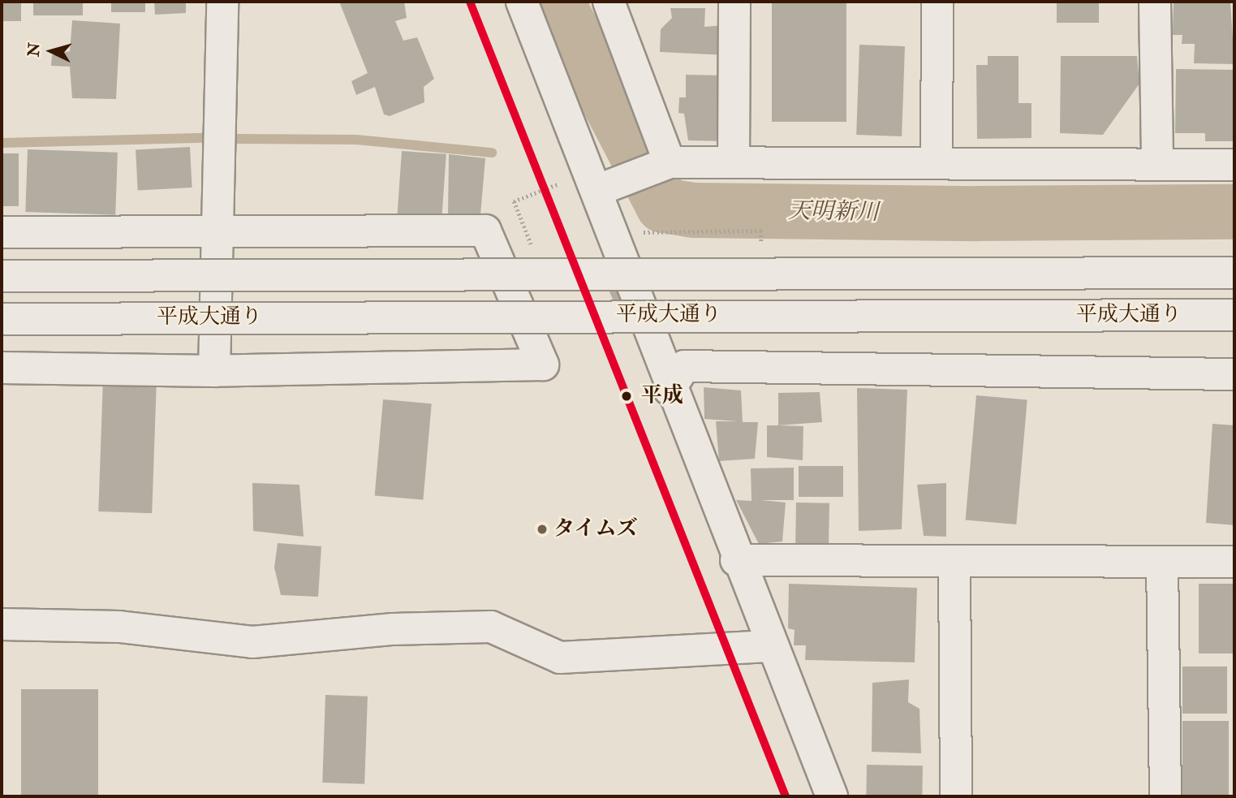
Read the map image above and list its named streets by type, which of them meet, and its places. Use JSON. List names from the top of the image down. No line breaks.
{"streets":{"street":["平成大通り"]},"water":["天明新川"],"places":["平成","タイムズ"],"north":"left"}
